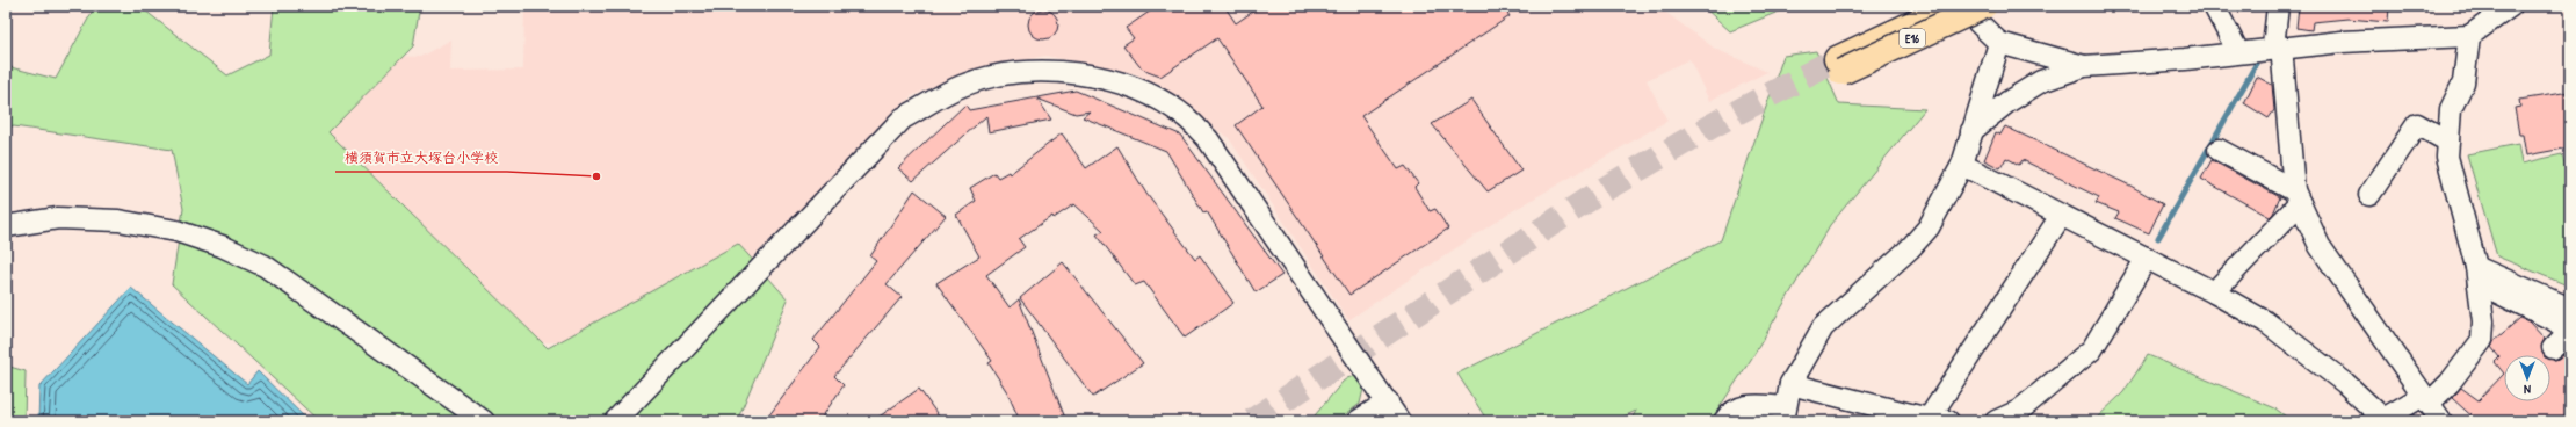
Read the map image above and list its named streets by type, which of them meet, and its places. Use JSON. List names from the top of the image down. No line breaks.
{"streets":{"highway":["E16"]},"places":["横須賀市立大塚台小学校"],"north":"bottom"}
